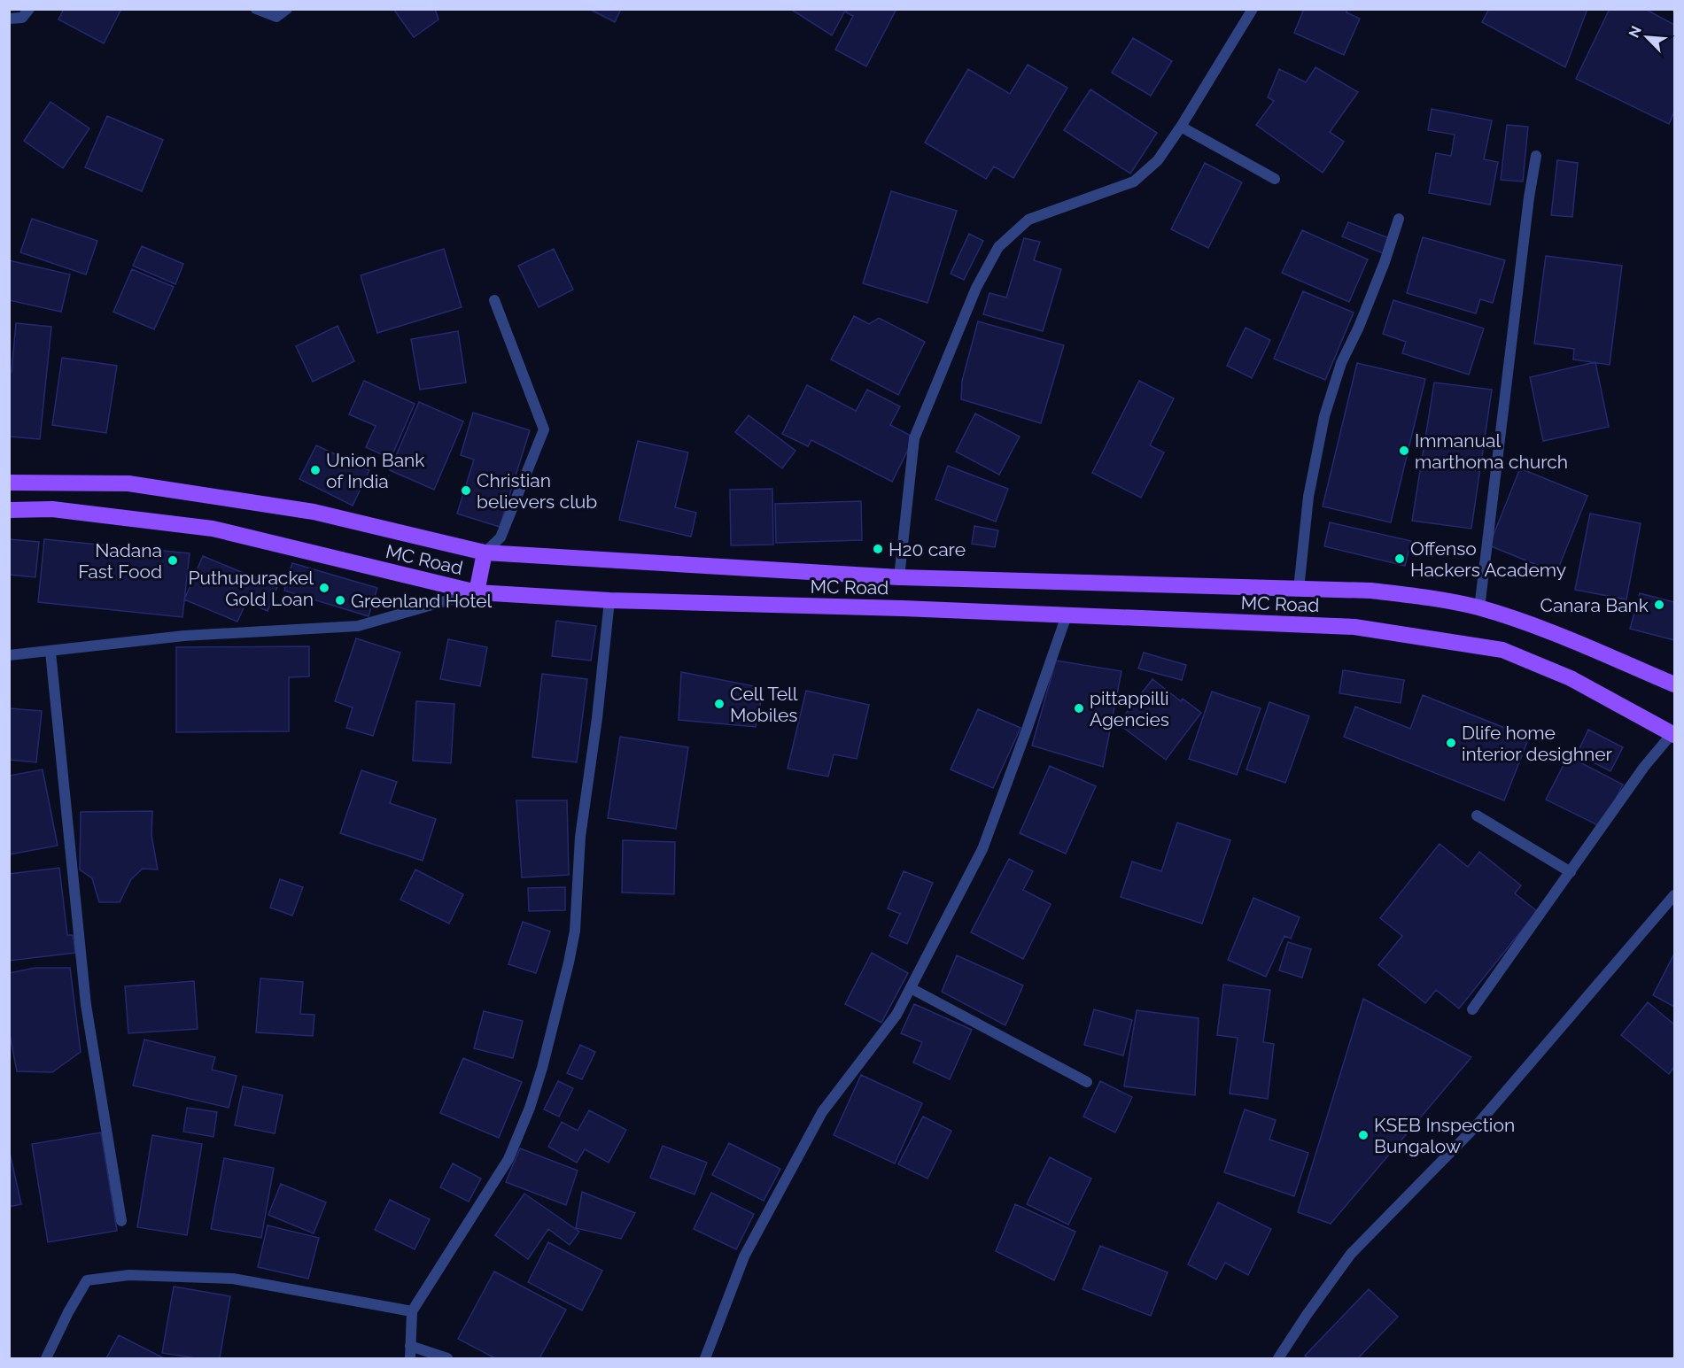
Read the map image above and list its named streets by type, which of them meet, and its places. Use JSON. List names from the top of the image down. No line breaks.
{"streets":{"main road":["MC Road"]},"places":["Immanual marthoma church","Union Bank of India","Christian believers club","H20 care","Offenso Hackers Academy","Nadana Fast Food","Puthupurackel Gold Loan","Greenland Hotel","Canara Bank","Cell Tell Mobiles","pittappilli Agencies","Dlife home interior desighner","KSEB Inspection Bungalow"],"north":"top left"}
